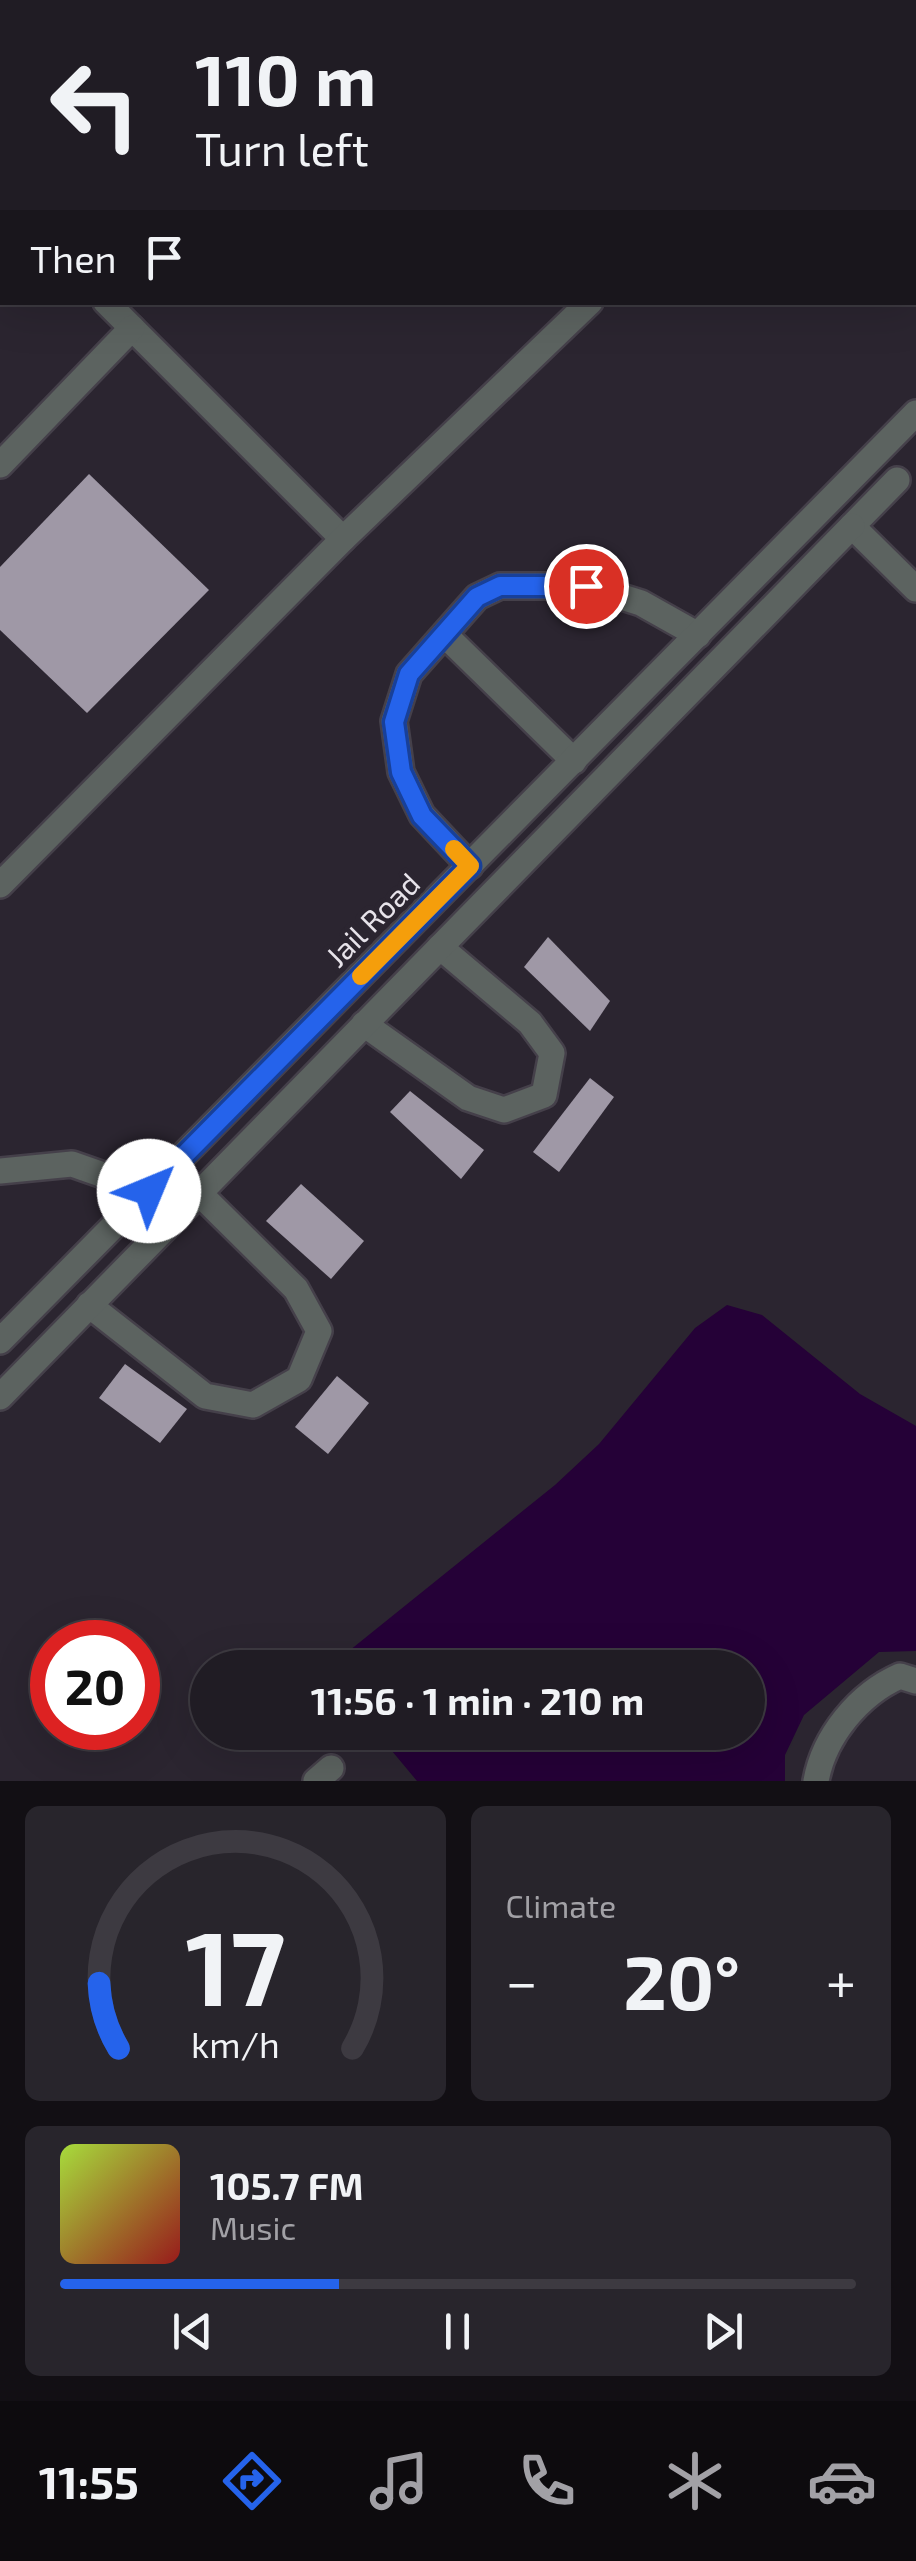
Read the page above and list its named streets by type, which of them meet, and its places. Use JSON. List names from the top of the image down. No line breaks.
{"streets":{"street":["Jail Road"]},"page":{"turn":["110 m","Turn left"],"then":"Then","limit":"20","trip":"11:56 · 1 min · 210 m","tile":"Climate","heat":["−","20°","+"],"song":["105.7 FM","Music"],"tabs":"11:55","gauge":["17","km/h"]}}
